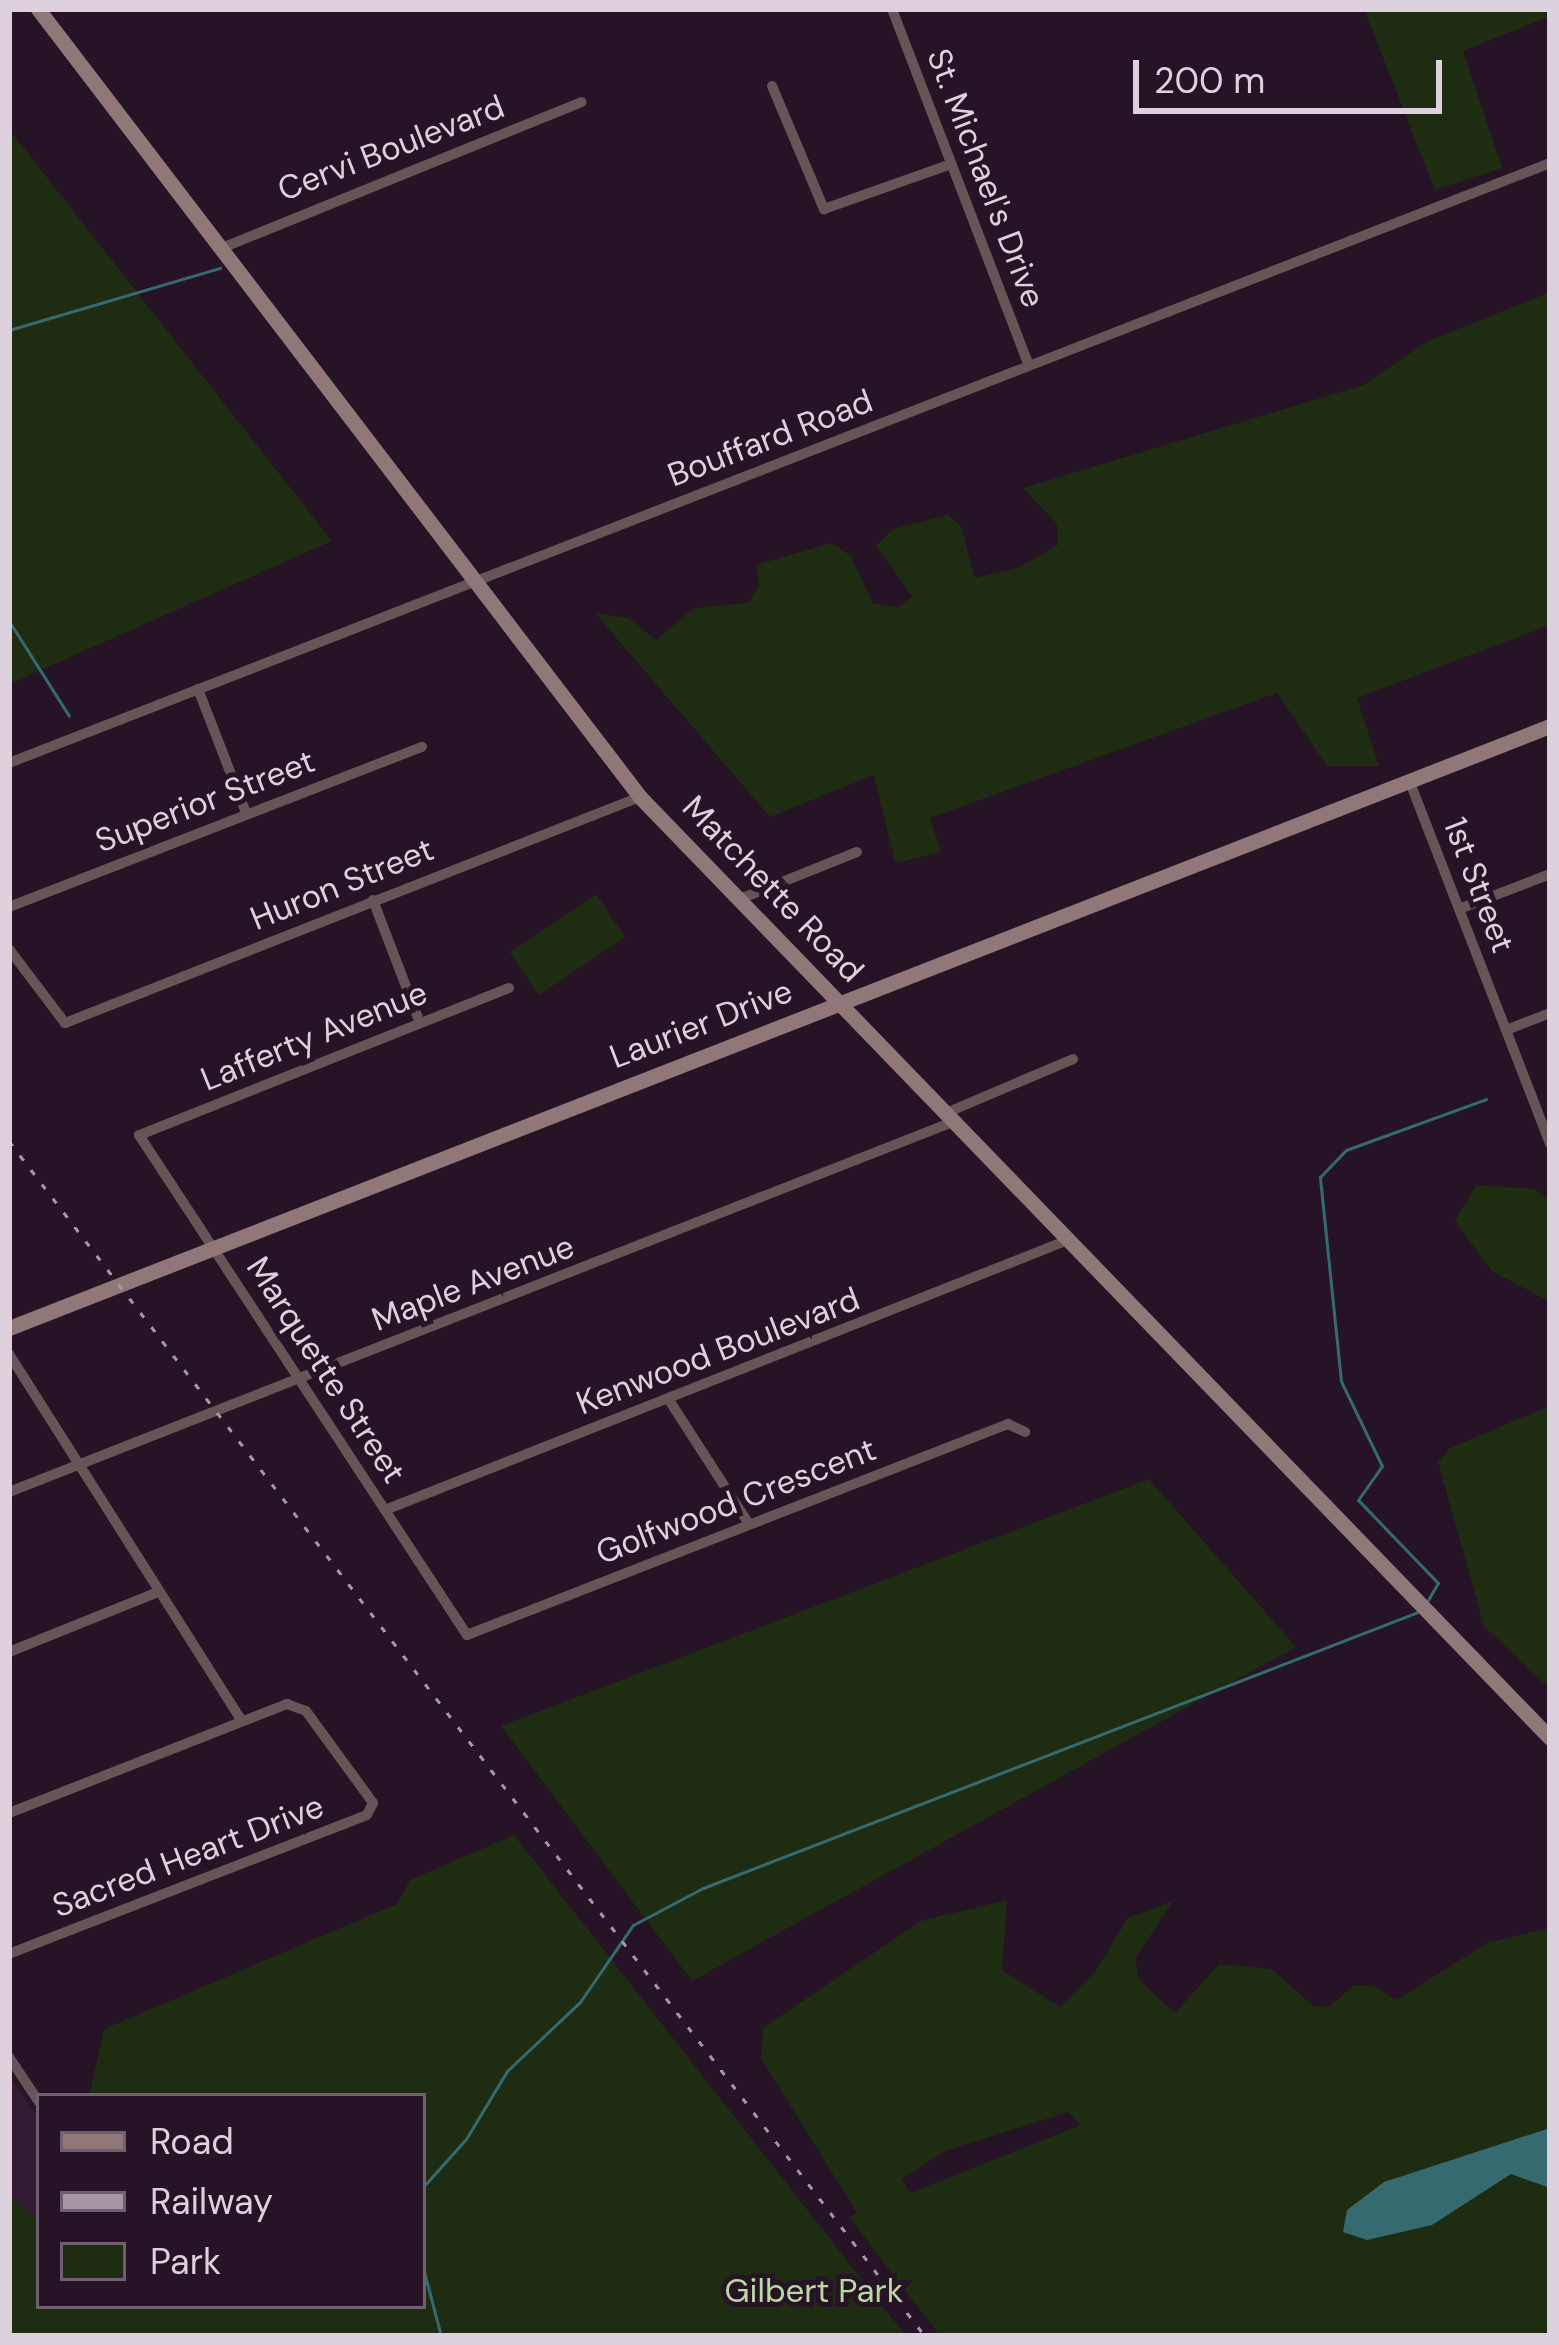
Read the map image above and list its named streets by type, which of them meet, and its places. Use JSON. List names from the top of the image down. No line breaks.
{"streets":{"street":["Cervi Boulevard","St. Michael's Drive","Bouffard Road","Superior Street","Huron Street","1st Street","Matchette Road","Laurier Drive","Lafferty Avenue","Maple Avenue","Kenwood Boulevard","Marquette Street","Golfwood Crescent","Sacred Heart Drive"]},"crossings":[["Cervi Boulevard","Matchette Road"],["St. Michael's Drive","Bouffard Road"],["Bouffard Road","Matchette Road"],["Huron Street","Matchette Road"],["1st Street","Laurier Drive"],["Matchette Road","Laurier Drive"],["Matchette Road","Maple Avenue"],["Matchette Road","Kenwood Boulevard"],["Laurier Drive","Marquette Street"],["Lafferty Avenue","Marquette Street"],["Maple Avenue","Marquette Street"],["Kenwood Boulevard","Marquette Street"],["Marquette Street","Golfwood Crescent"]],"parks":["Gilbert Park"],"legend":["Road","Railway","Park"],"scale_bar":"200 m"}
